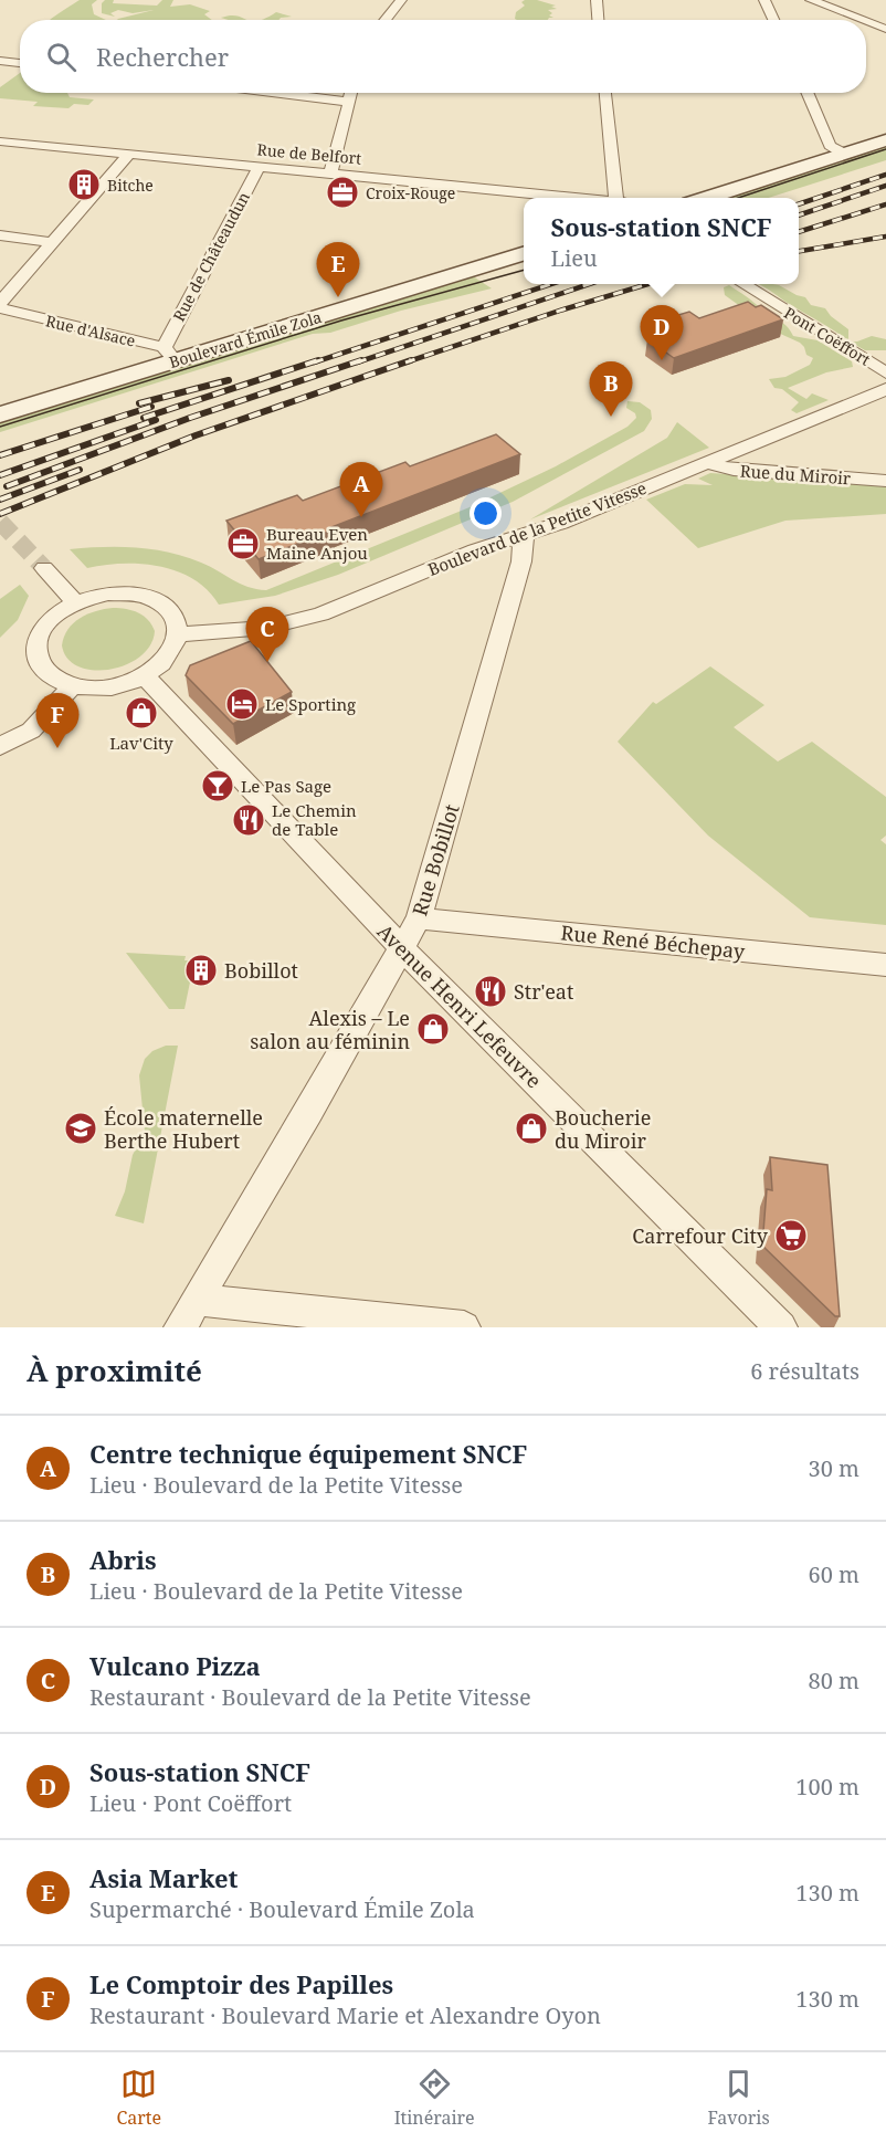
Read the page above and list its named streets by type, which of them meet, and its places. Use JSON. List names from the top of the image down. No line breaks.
{"streets":{"main road":["Boulevard Émile Zola"],"street":["Rue de Belfort","Rue de Châteaudun","Rue d'Alsace","Pont Coëffort","Rue du Miroir","Boulevard de la Petite Vitesse","Rue Bobillot","Rue René Béchepay","Avenue Henri Lefeuvre"]},"crossings":[["Rue de Belfort","Rue de Châteaudun"],["Rue de Châteaudun","Rue d'Alsace"],["Rue de Châteaudun","Boulevard Émile Zola"],["Rue d'Alsace","Boulevard Émile Zola"],["Rue du Miroir","Boulevard de la Petite Vitesse"],["Boulevard de la Petite Vitesse","Rue Bobillot"],["Boulevard de la Petite Vitesse","Avenue Henri Lefeuvre"],["Rue Bobillot","Rue René Béchepay"],["Rue Bobillot","Avenue Henri Lefeuvre"]],"places":{"building":["Bitche","Bobillot"],"office":["Croix-Rouge","Bureau Even Maine Anjou"],"hotel":["Le Sporting"],"shop":["Lav'City","Alexis – Le salon au féminin","Boucherie du Miroir"],"bar":["Le Pas Sage"],"restaurant":["Le Chemin de Table","Str'eat"],"school or university":["École maternelle Berthe Hubert"],"supermarket":["Carrefour City"]},"page":{"search":"Rechercher","popup":["Sous-station SNCF","Lieu"],"pins":["E","D","B","A","C","F"],"heading":["À proximité","6 résultats"],"list":[{"mark":"A","name":"Centre technique équipement SNCF","note":"Lieu · Boulevard de la Petite Vitesse","value":"30 m"},{"mark":"B","name":"Abris","note":"Lieu · Boulevard de la Petite Vitesse","value":"60 m"},{"mark":"C","name":"Vulcano Pizza","note":"Restaurant · Boulevard de la Petite Vitesse","value":"80 m"},{"mark":"D","name":"Sous-station SNCF","note":"Lieu · Pont Coëffort","value":"100 m"},{"mark":"E","name":"Asia Market","note":"Supermarché · Boulevard Émile Zola","value":"130 m"},{"mark":"F","name":"Le Comptoir des Papilles","note":"Restaurant · Boulevard Marie et Alexandre Oyon","value":"130 m"}],"nav":["Carte","Itinéraire","Favoris"]}}
